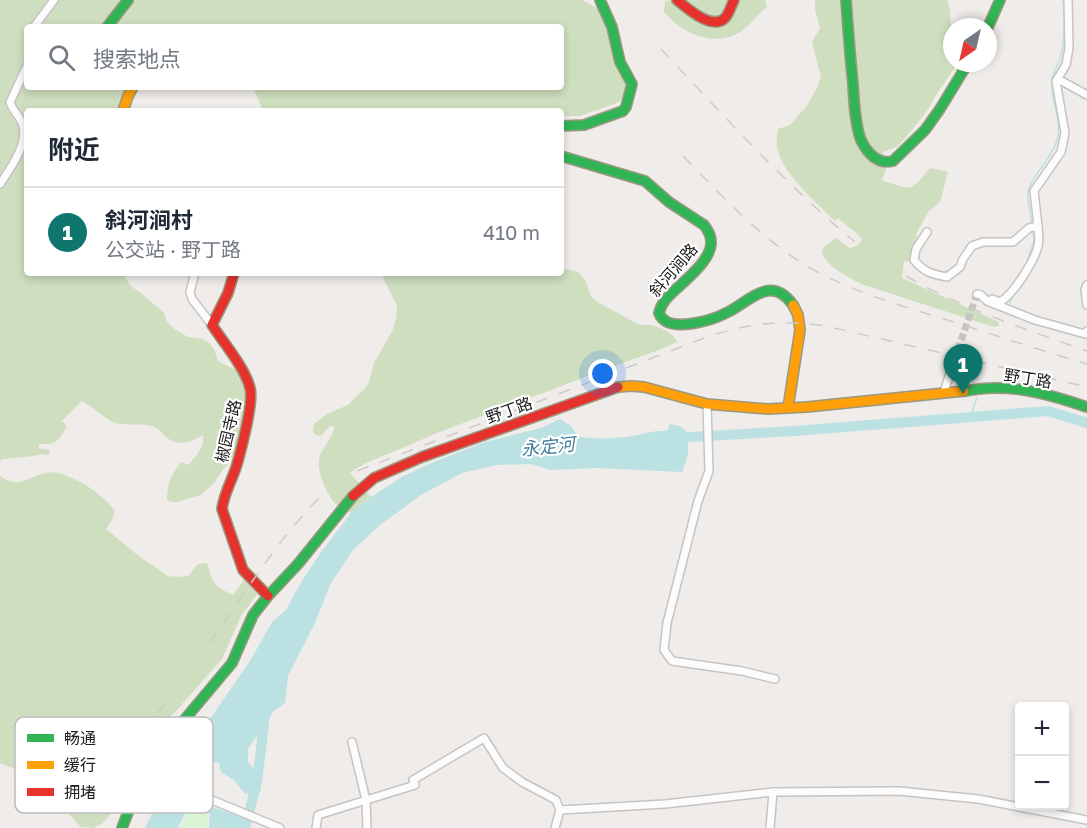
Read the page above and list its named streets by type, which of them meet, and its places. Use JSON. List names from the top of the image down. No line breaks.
{"streets":{"street":["斜河涧路","野丁路","椒园寺路"]},"crossings":[["斜河涧路","野丁路"],["野丁路","椒园寺路"]],"water":["永定河"],"legend":["畅通","缓行","拥堵"],"north":"bottom left","page":{"search":"搜索地点","heading":"附近","list":[{"mark":"1","name":"斜河涧村","note":"公交站 · 野丁路","value":"410 m"}],"pins":"1","map_buttons":["+","−"]}}
